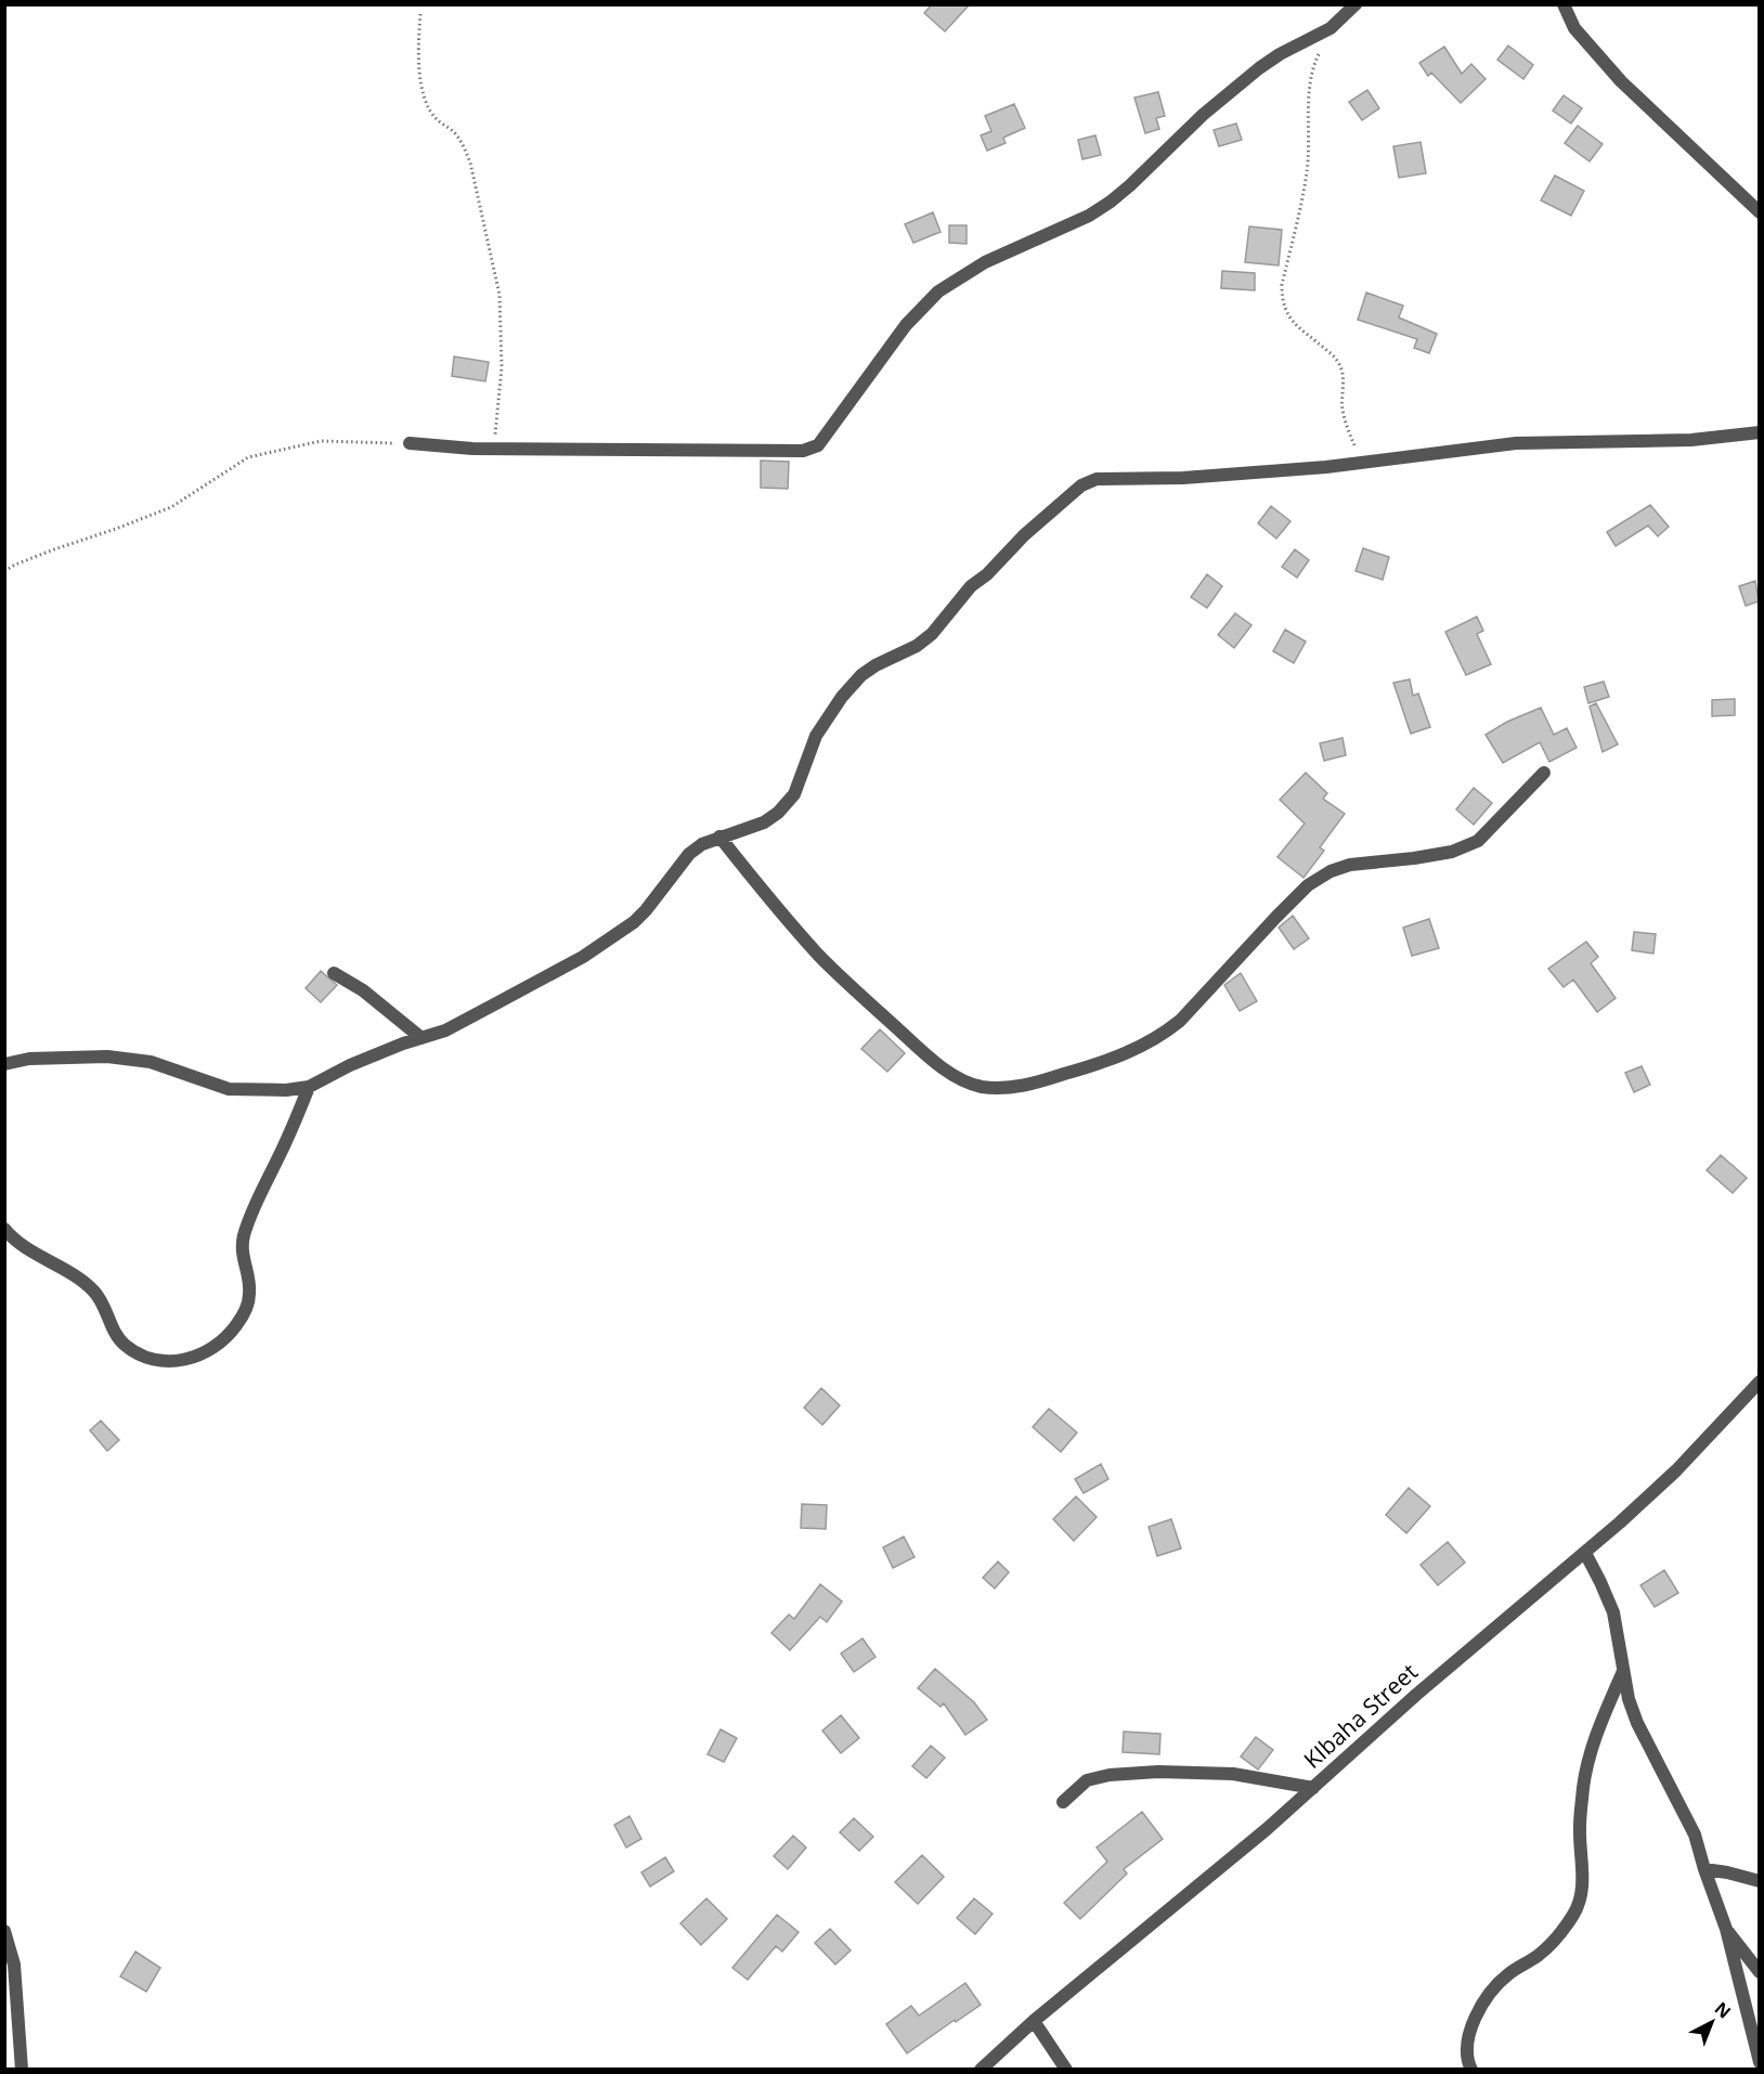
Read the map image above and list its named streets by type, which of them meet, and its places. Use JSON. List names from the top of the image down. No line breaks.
{"streets":{"street":["KIbaha Street"]},"north":"top right"}
